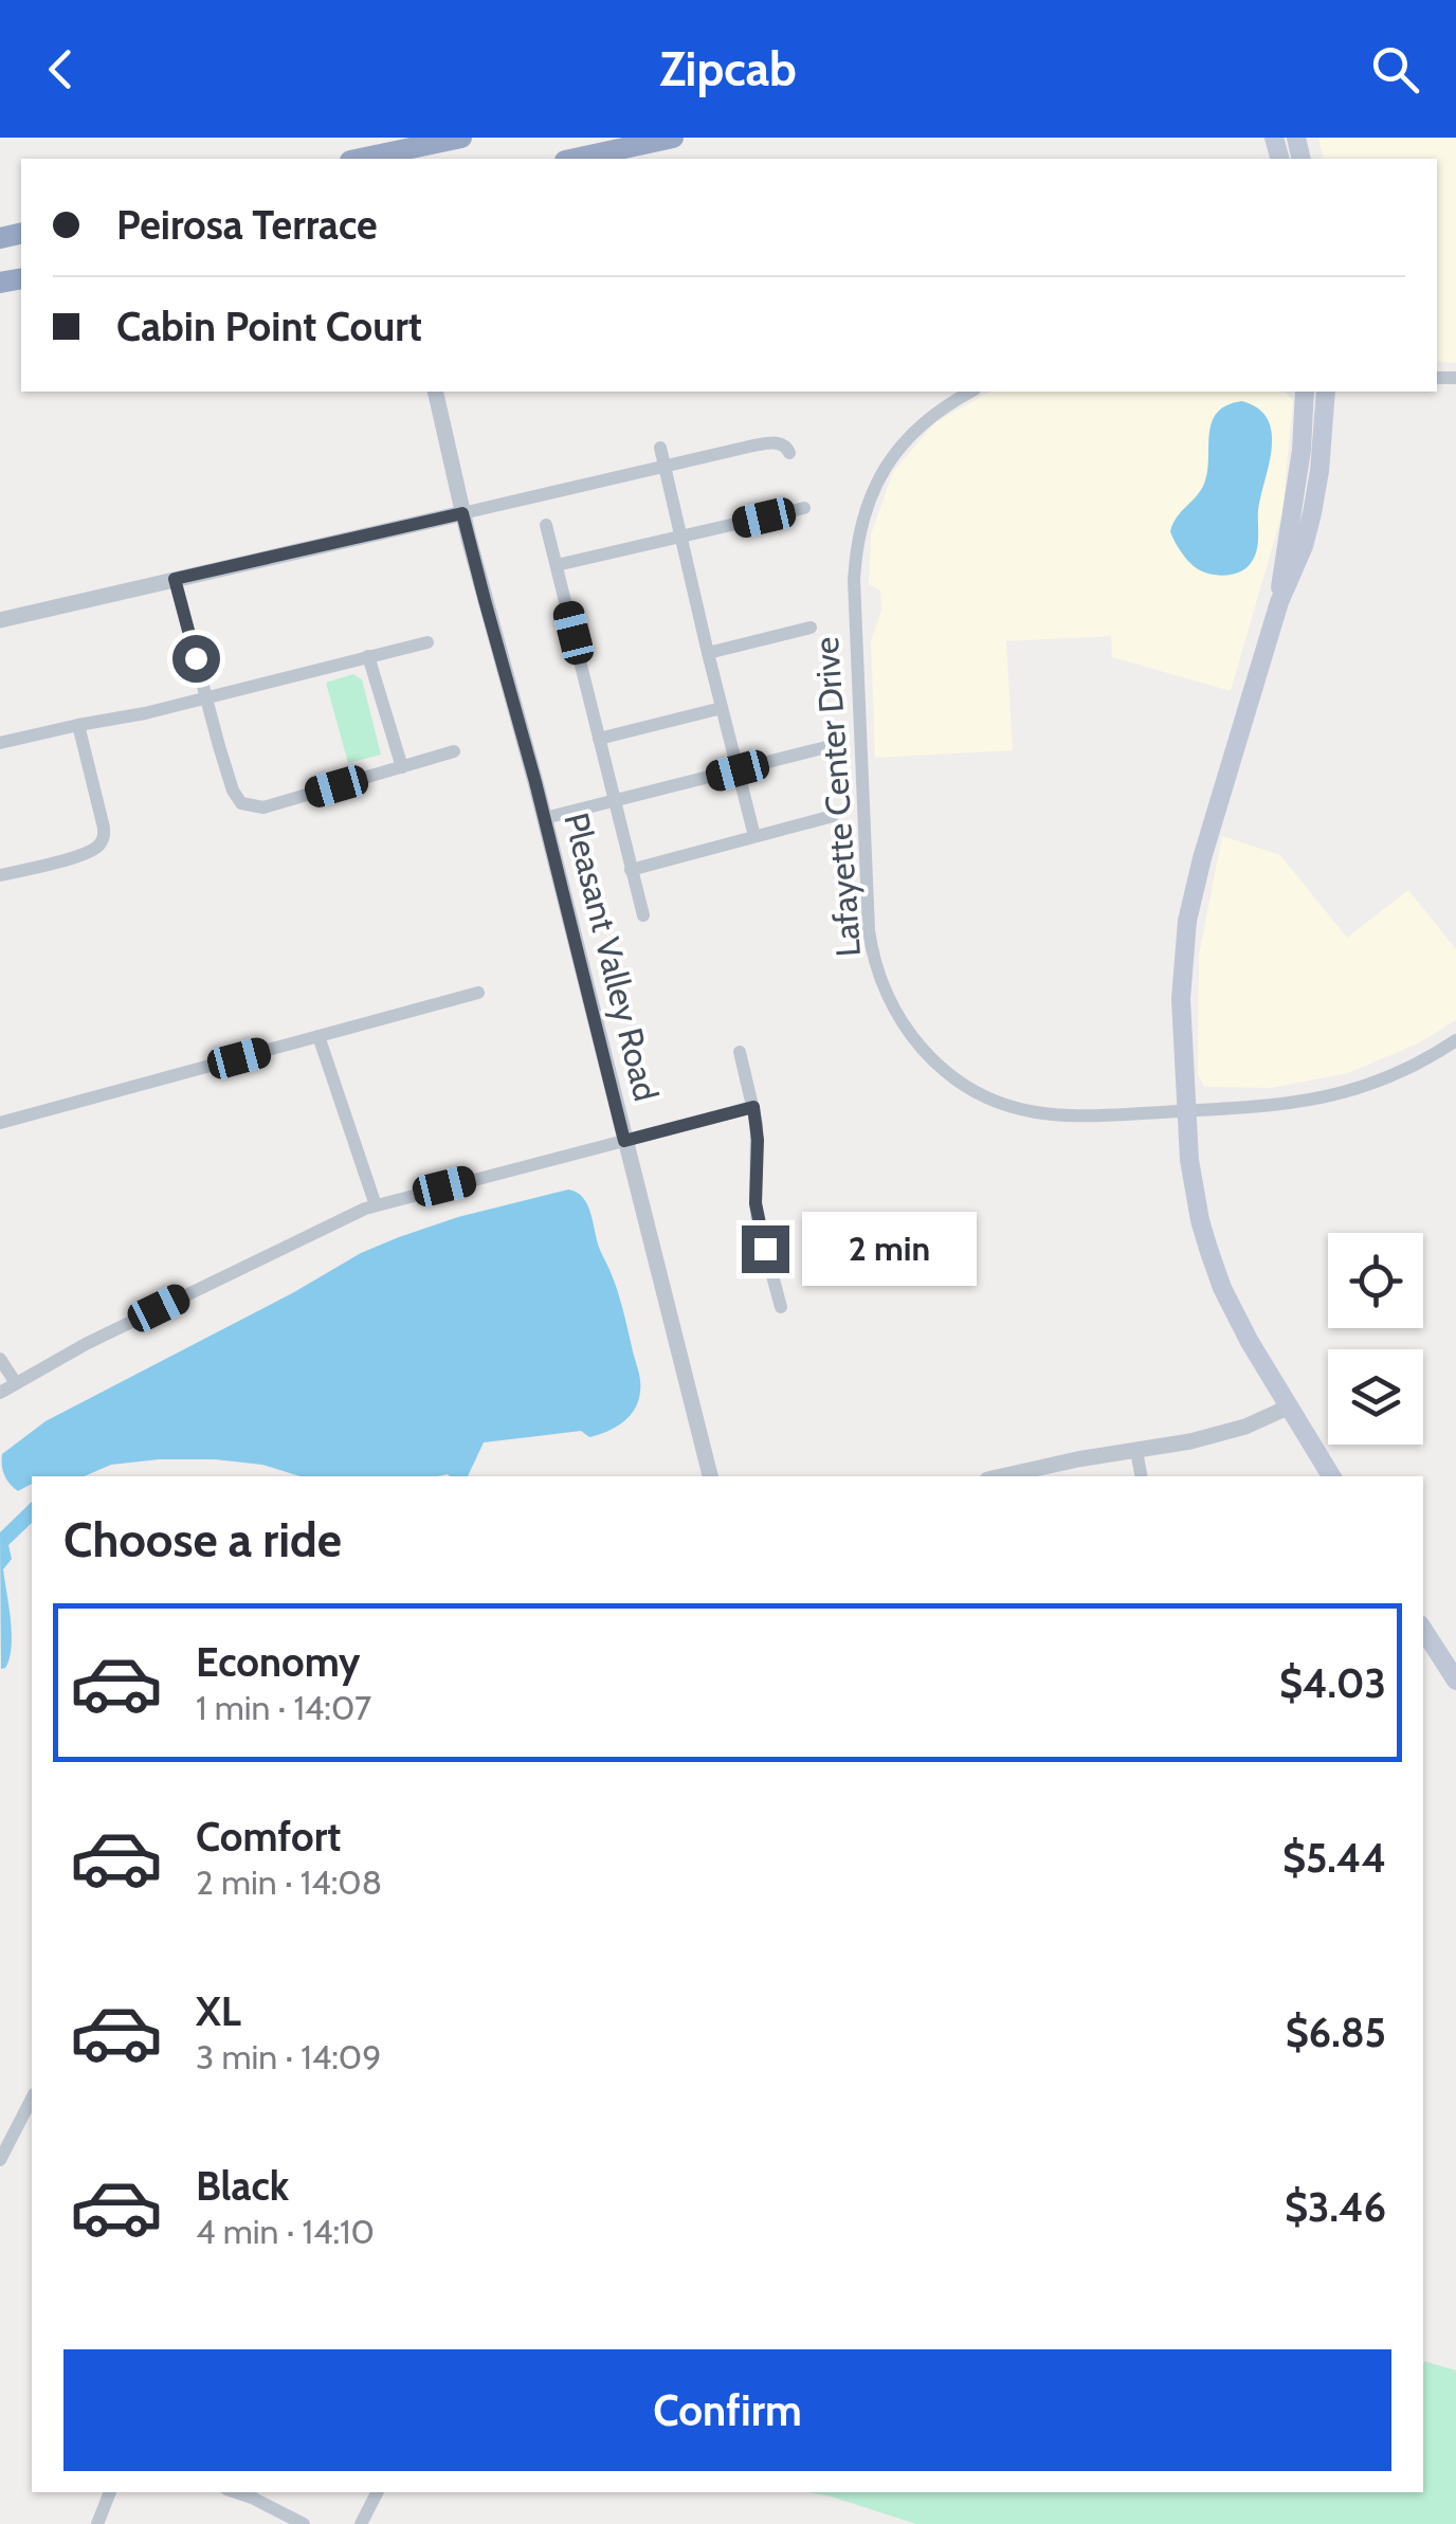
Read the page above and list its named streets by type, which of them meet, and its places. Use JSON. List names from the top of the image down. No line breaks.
{"streets":{"street":["Lafayette Center Drive","Pleasant Valley Road"]},"page":{"header":"Zipcab","banner":["Peirosa Terrace","Cabin Point Court"],"bubble":"2 min","heading":"Choose a ride","list":[{"name":"Economy","note":"1 min · 14:07","value":"$4.03"},{"name":"Comfort","note":"2 min · 14:08","value":"$5.44"},{"name":"XL","note":"3 min · 14:09","value":"$6.85"},{"name":"Black","note":"4 min · 14:10","value":"$3.46"}],"buttons":"Confirm"}}
